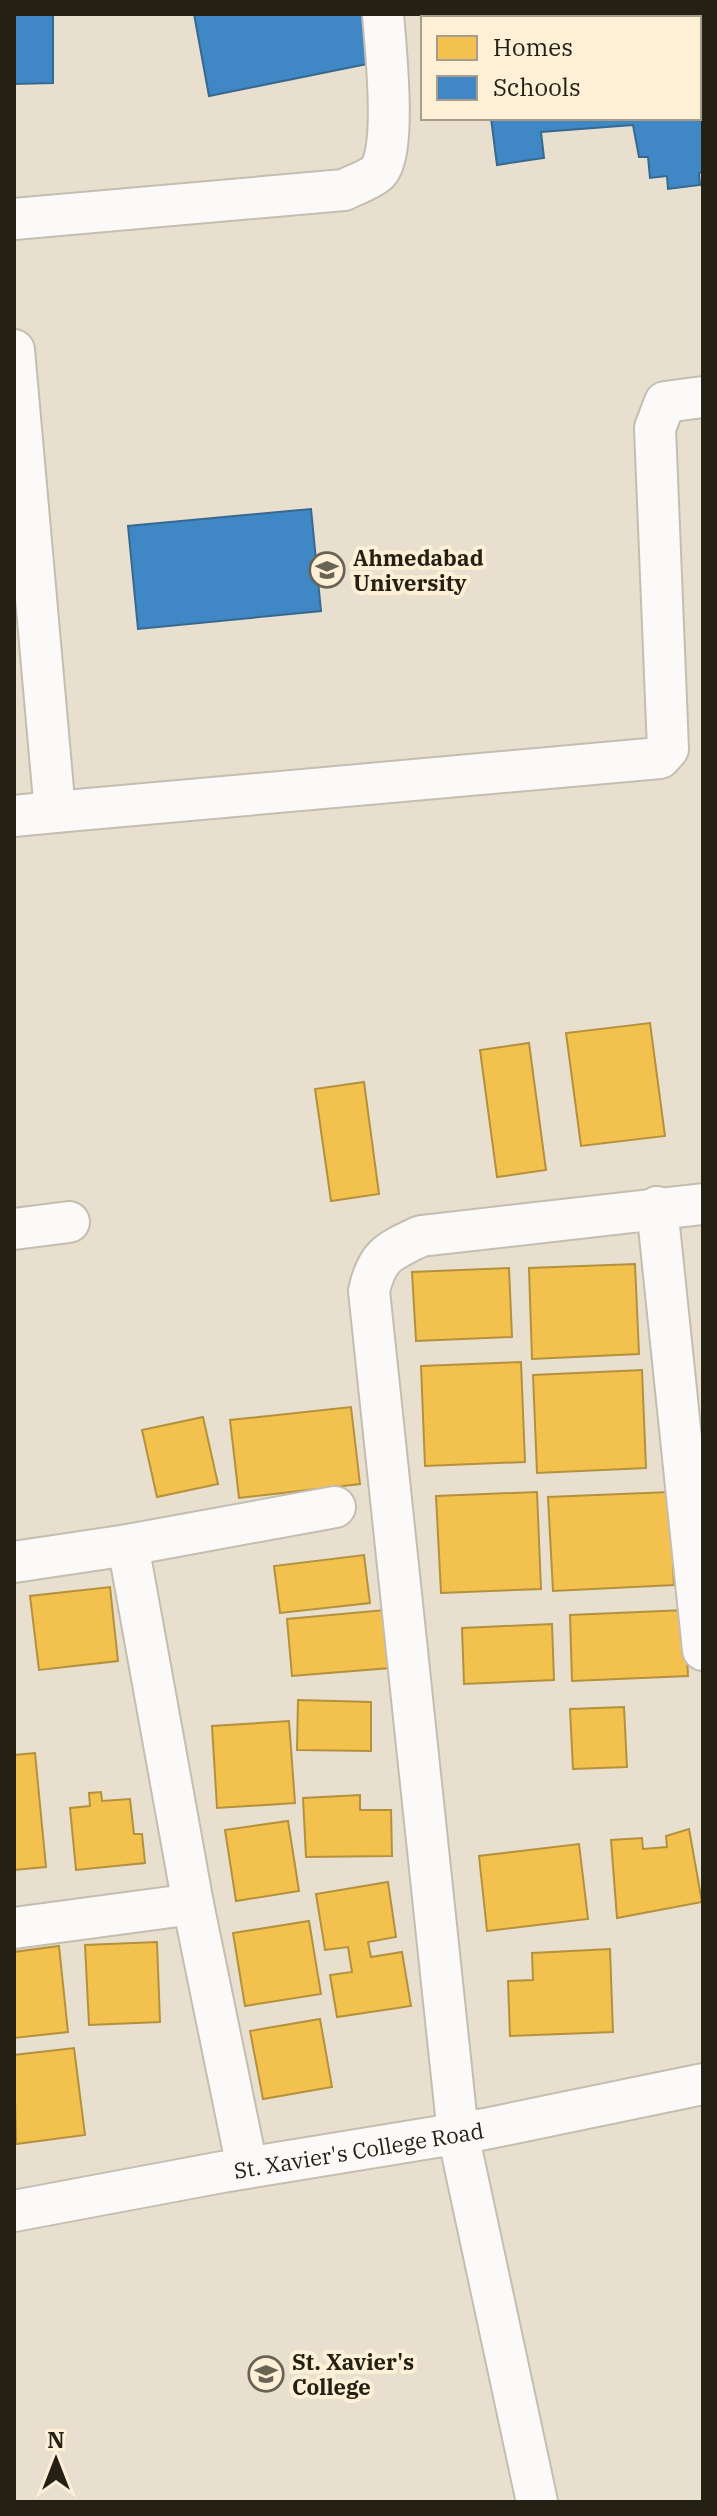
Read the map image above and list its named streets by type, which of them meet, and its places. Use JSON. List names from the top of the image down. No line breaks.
{"streets":{"street":["St. Xavier's College Road"]},"places":{"school or university":["Ahmedabad University","St. Xavier's College"]},"legend":["Homes","Schools"],"north":"top"}
